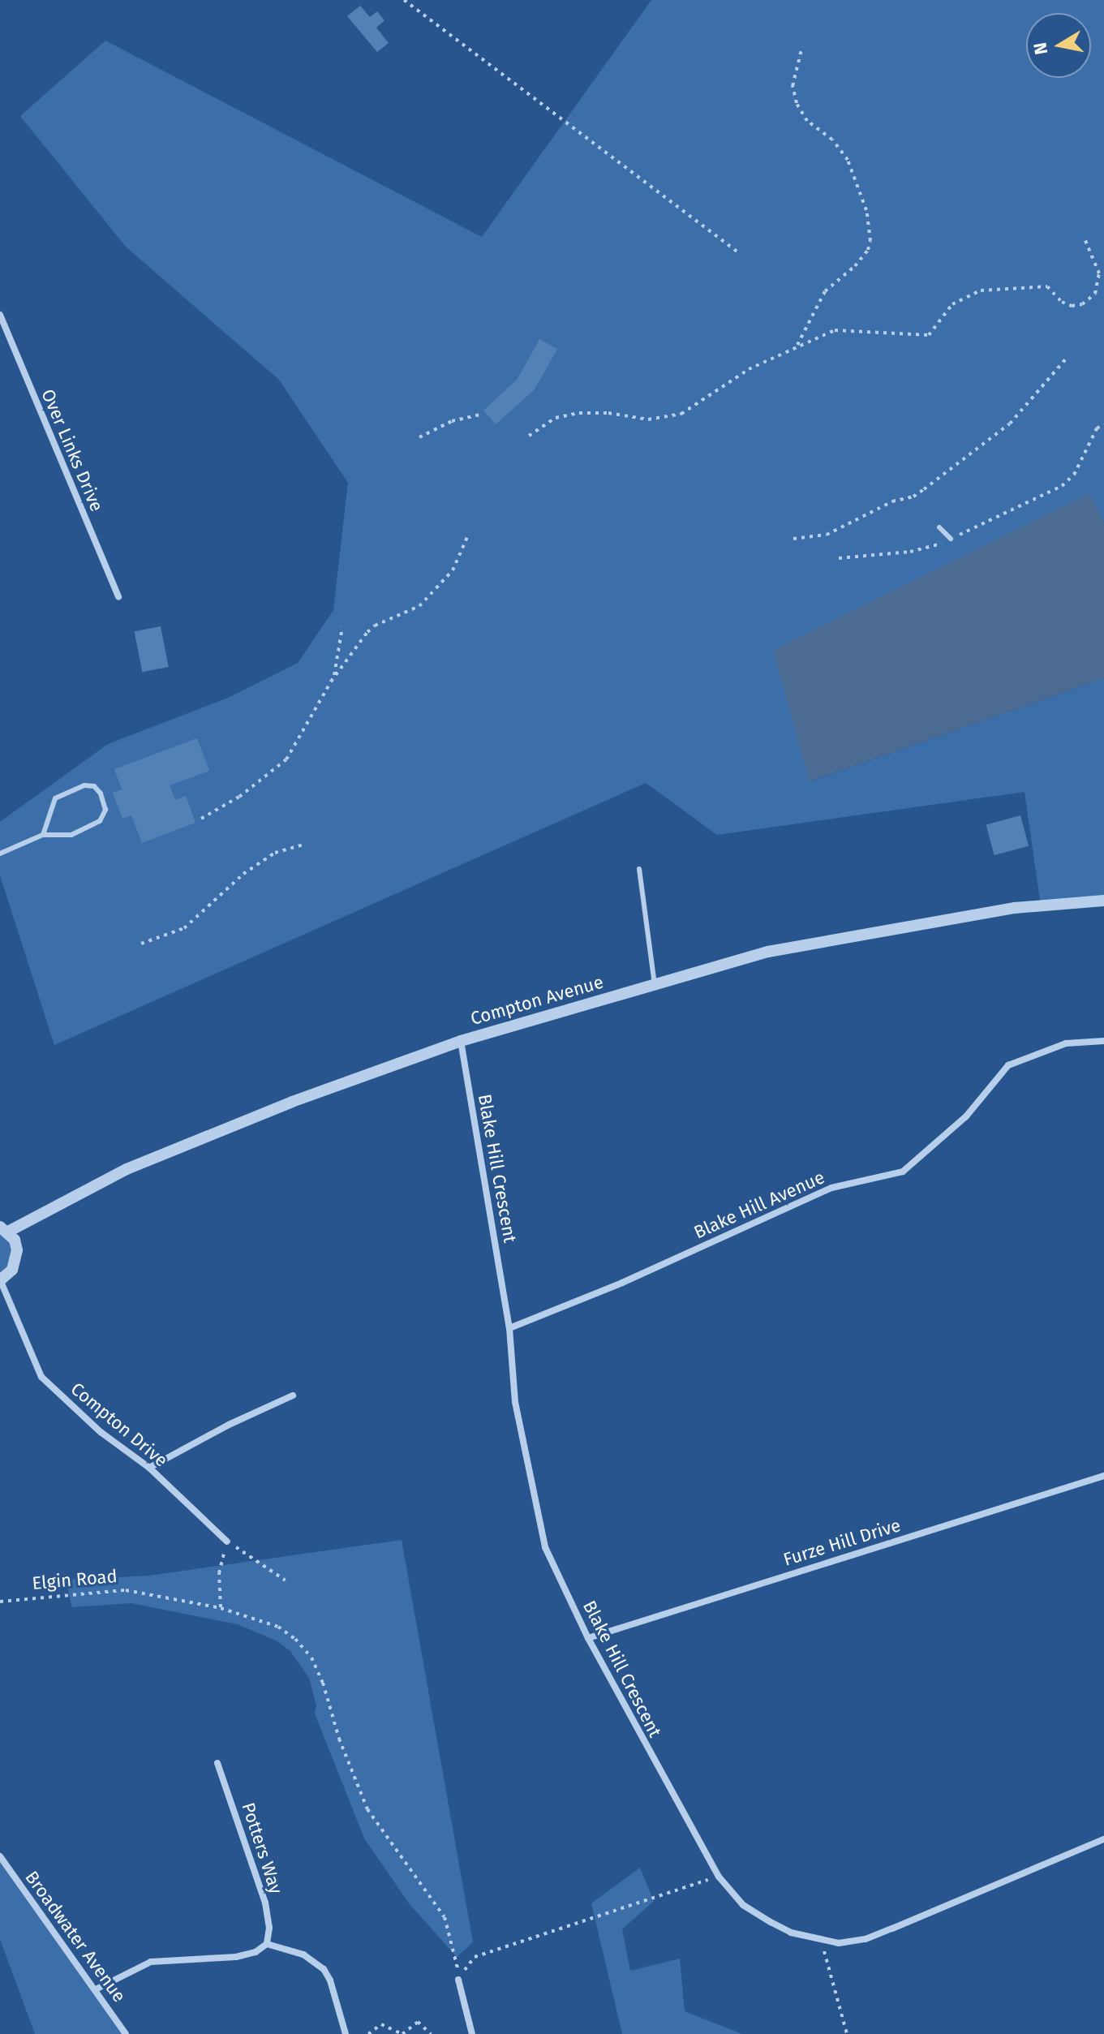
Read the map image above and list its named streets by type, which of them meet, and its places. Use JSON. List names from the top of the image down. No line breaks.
{"streets":{"street":["Over Links Drive","Compton Avenue","Blake Hill Crescent","Blake Hill Avenue","Compton Drive","Furze Hill Drive","Potters Way","Broadwater Avenue"],"path":["Elgin Road"]},"crossings":[["Compton Avenue","Blake Hill Crescent"],["Compton Avenue","Compton Drive"],["Blake Hill Crescent","Blake Hill Avenue"],["Blake Hill Crescent","Furze Hill Drive"]],"north":"left"}
